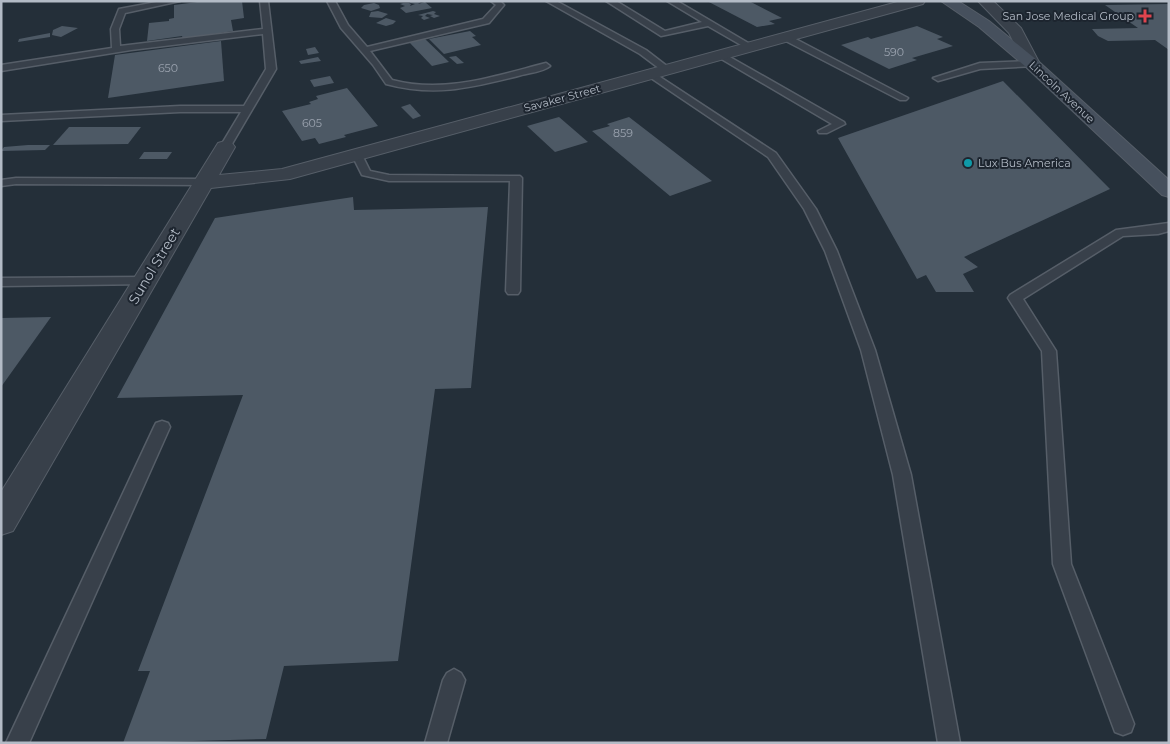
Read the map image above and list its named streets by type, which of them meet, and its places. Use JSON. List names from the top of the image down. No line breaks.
{"streets":{"main road":["Lincoln Avenue"],"street":["Savaker Street","Sunol Street"]},"crossings":[["Savaker Street","Sunol Street"]],"places":{"health":["San Jose Medical Group"],"other":["Lux Bus America"]},"house_numbers":["590","650","605","859"]}
